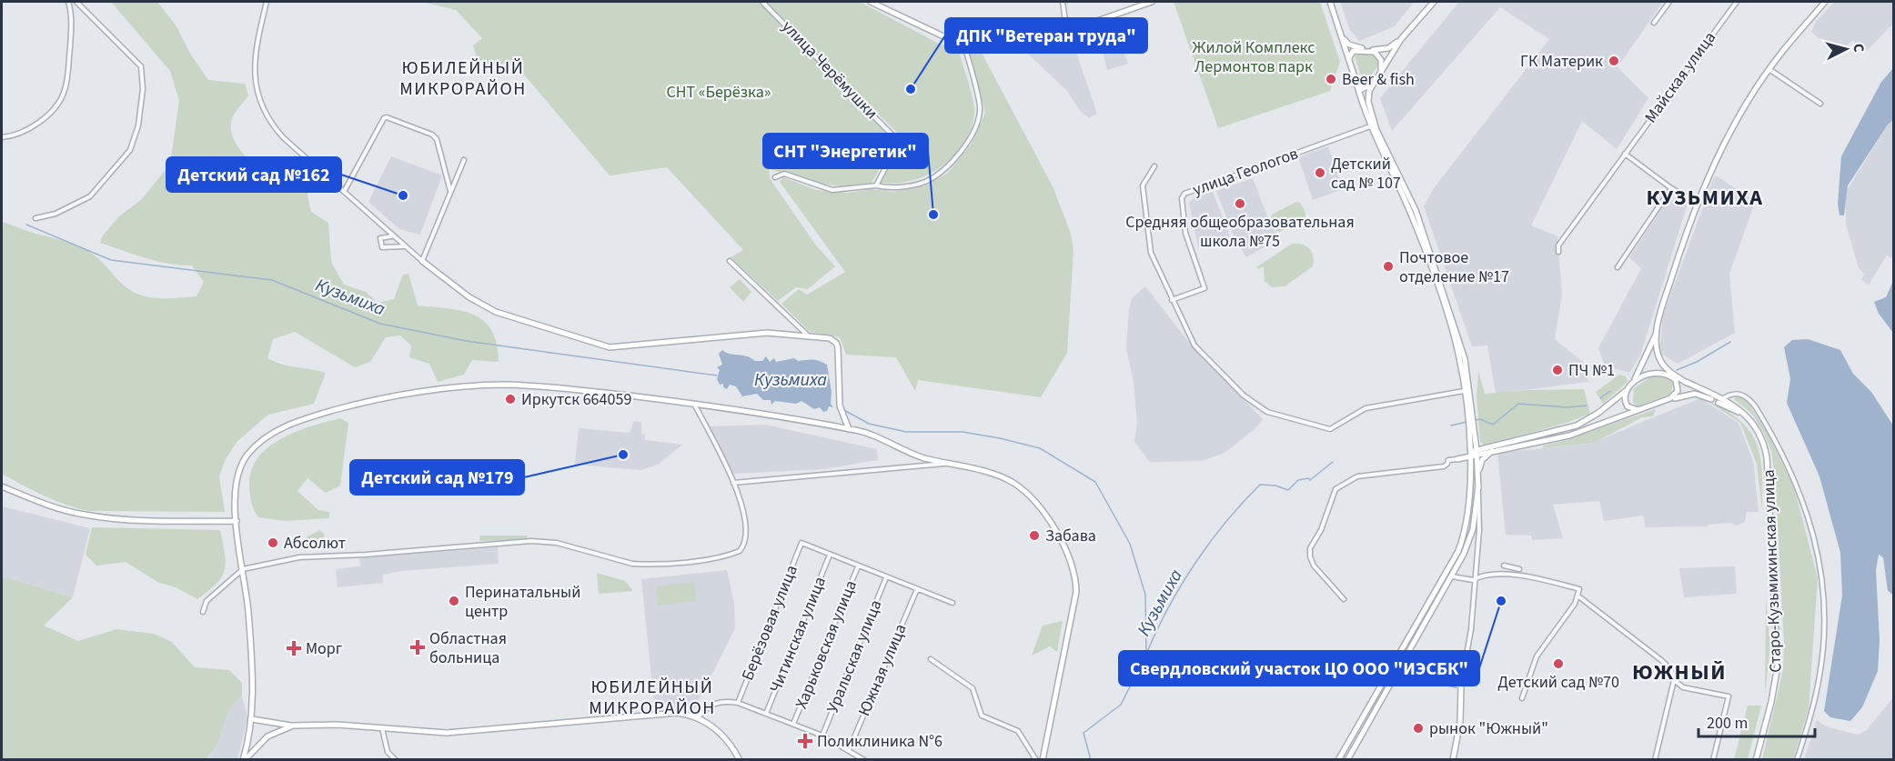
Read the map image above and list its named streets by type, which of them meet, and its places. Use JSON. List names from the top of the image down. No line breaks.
{"streets":{"main road":["Старо-Кузьмихинская улица"],"street":["улица Черёмушки","Майская улица","улица Геологов","Берёзовая улица","Читинская улица","Харьковская улица","Уральская улица","Южная улица"]},"crossings":[["Берёзовая улица","Читинская улица"]],"districts":["ЮБИЛЕЙНЫЙ МИКРОРАЙОН","КУЗЬМИХА","ЮЖНЫЙ","ЮБИЛЕЙНЫЙ МИКРОРАЙОН"],"water":["Кузьмиха"],"parks":["Жилой Комплекс Лермонтов парк","СНТ «Берёзка»"],"places":{"other":["ГК Материк","Beer & fish","ДПК \"Ветеран труда\"","Детский сад № 107","Детский сад №162","Средняя общеобразовательная школа №75","СНТ \"Энергетик\"","Почтовое отделение №17","ПЧ №1","Иркутск 664059","Детский сад №179","Забава","Абсолют","Перинатальный центр","Свердловский участок ЦО ООО \"ИЭСБК\"","Детский сад №70","рынок \"Южный\""],"health":["Областная больница","Морг","Поликлиника N°6"]},"scale_bar":"200 m","north":"right"}
